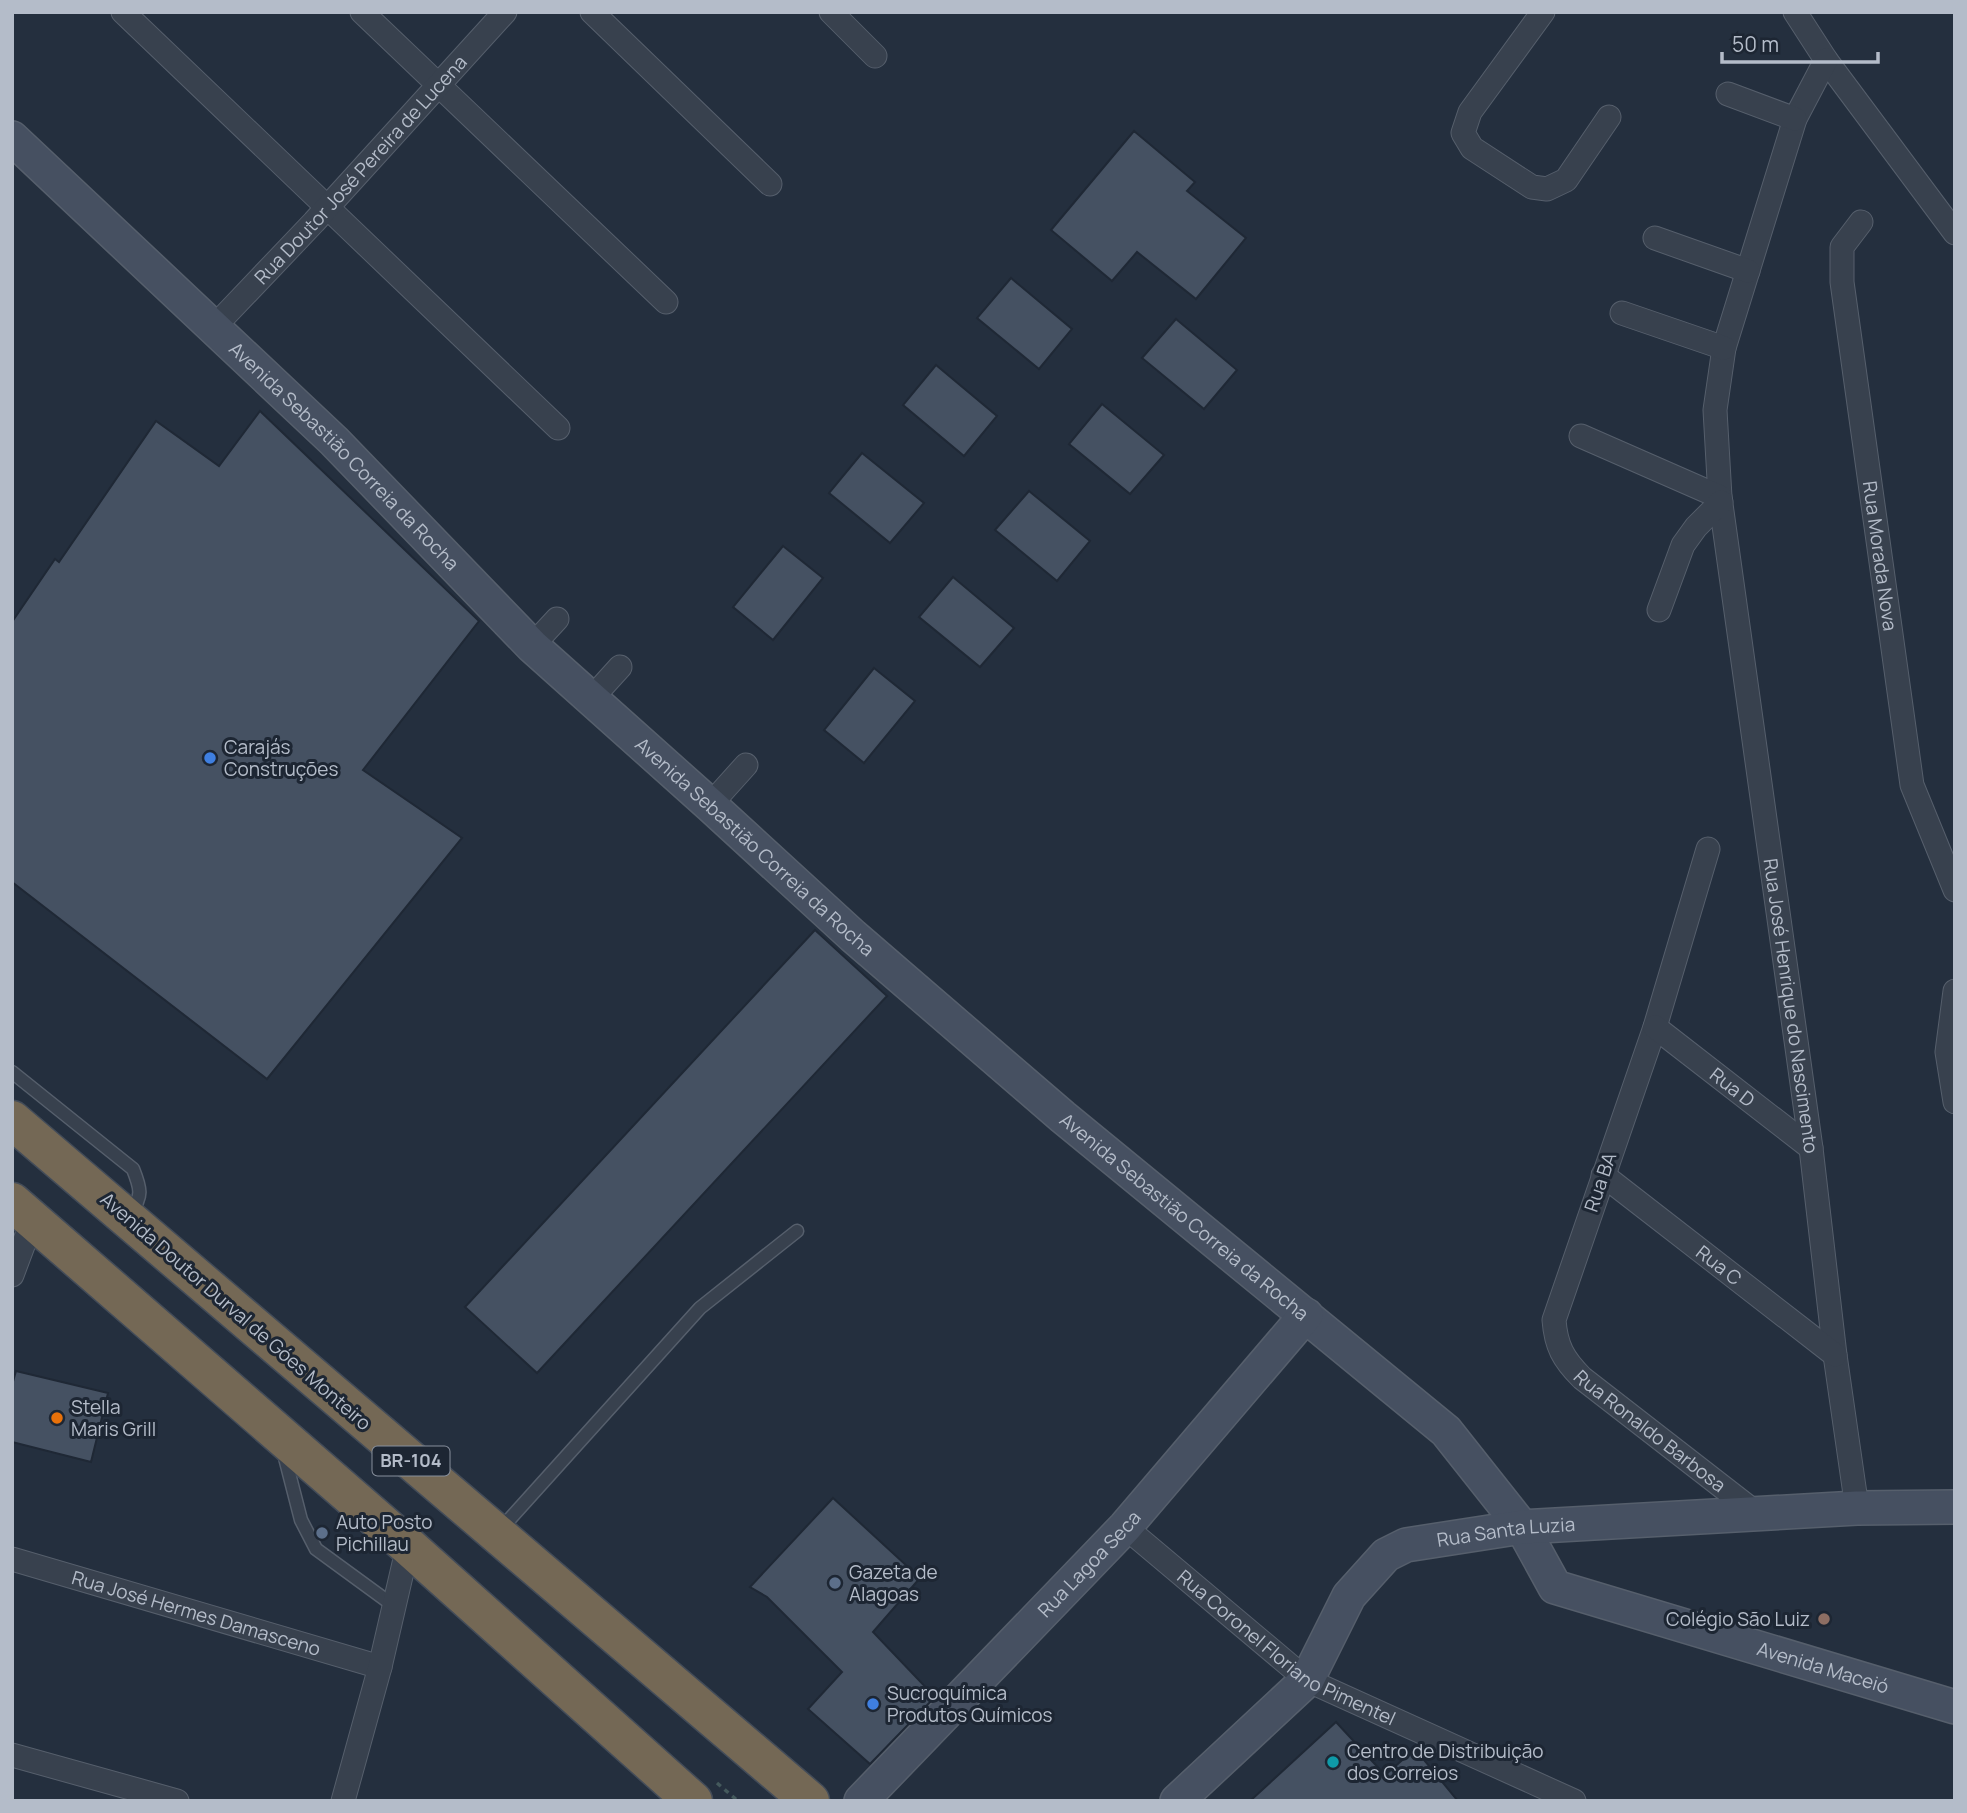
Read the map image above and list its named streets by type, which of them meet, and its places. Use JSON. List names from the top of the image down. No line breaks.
{"streets":{"highway":["Avenida Doutor Durval de Góes Monteiro","BR-104"],"street":["Rua Doutor José Pereira de Lucena","Avenida Sebastião Correia da Rocha","Rua Morada Nova","Rua José Henrique do Nascimento","Rua D","Rua BA","Rua C","Rua Ronaldo Barbosa","Rua Santa Luzia","Rua Lagoa Seca","Rua José Hermes Damasceno","Rua Coronel Floriano Pimentel","Avenida Maceió"]},"crossings":[["Rua Doutor José Pereira de Lucena","Avenida Sebastião Correia da Rocha"],["Avenida Sebastião Correia da Rocha","Rua Santa Luzia"],["Avenida Sebastião Correia da Rocha","Rua Lagoa Seca"],["Avenida Sebastião Correia da Rocha","Avenida Maceió"],["Rua José Henrique do Nascimento","Rua D"],["Rua José Henrique do Nascimento","Rua C"],["Rua José Henrique do Nascimento","Rua Santa Luzia"],["Rua D","Rua BA"],["Rua BA","Rua C"],["Rua BA","Rua Ronaldo Barbosa"],["Rua Ronaldo Barbosa","Rua Santa Luzia"],["Rua Santa Luzia","Rua Coronel Floriano Pimentel"],["Rua Santa Luzia","Avenida Maceió"],["Rua Lagoa Seca","Rua Coronel Floriano Pimentel"]],"places":["Carajás Construções","Stella Maris Grill","Auto Posto Pichillau","Gazeta de Alagoas","Colégio São Luiz","Sucroquímica Produtos Químicos","Centro de Distribuição dos Correios"],"scale_bar":"50 m"}
